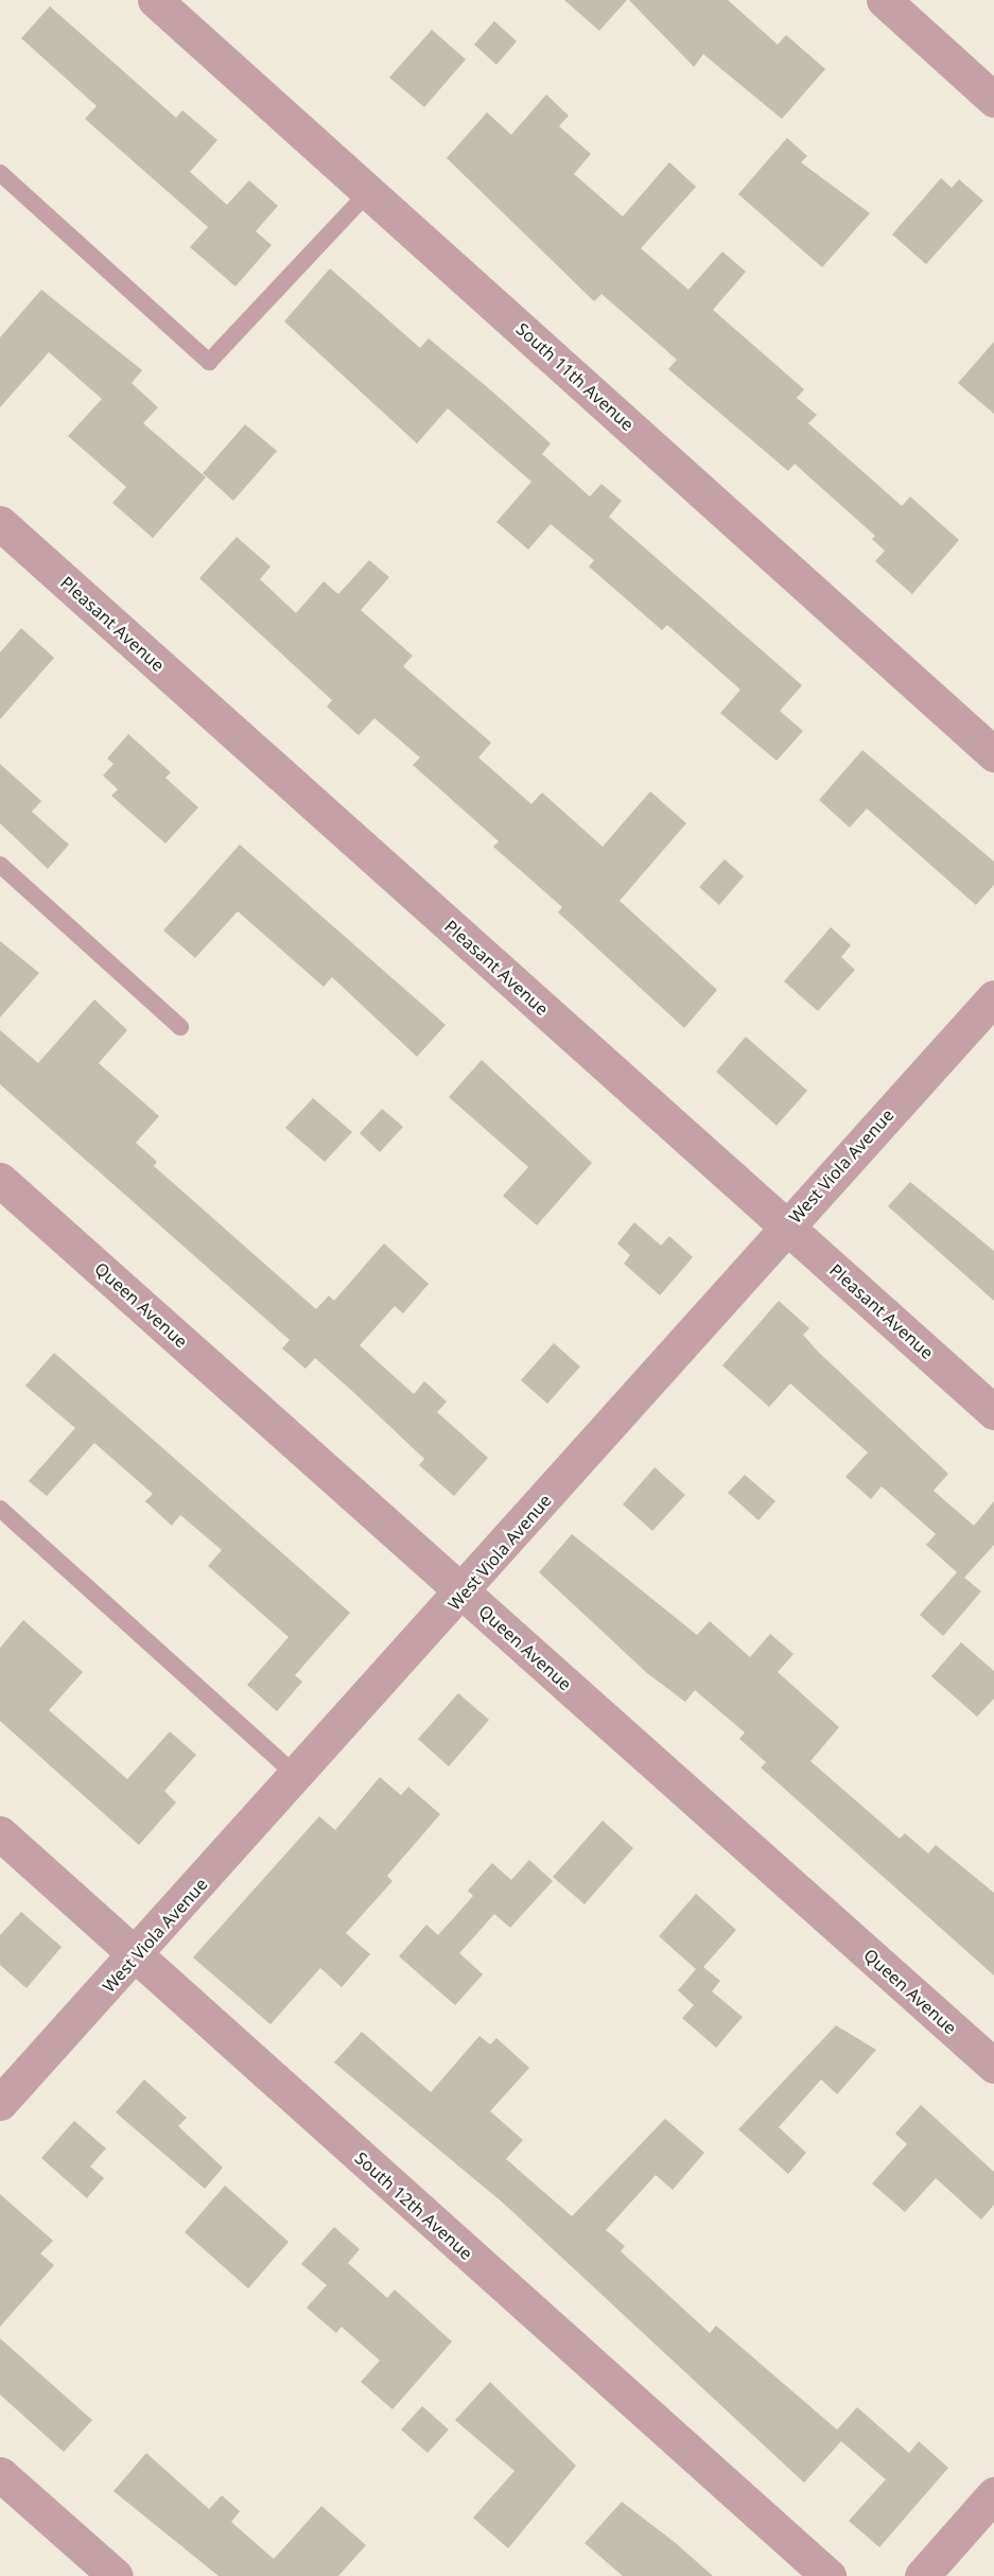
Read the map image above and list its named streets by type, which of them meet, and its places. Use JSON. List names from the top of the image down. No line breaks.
{"streets":{"street":["South 11th Avenue","Pleasant Avenue","West Viola Avenue","Queen Avenue","South 12th Avenue"]},"crossings":[["Pleasant Avenue","West Viola Avenue"],["West Viola Avenue","Queen Avenue"],["West Viola Avenue","South 12th Avenue"]]}
